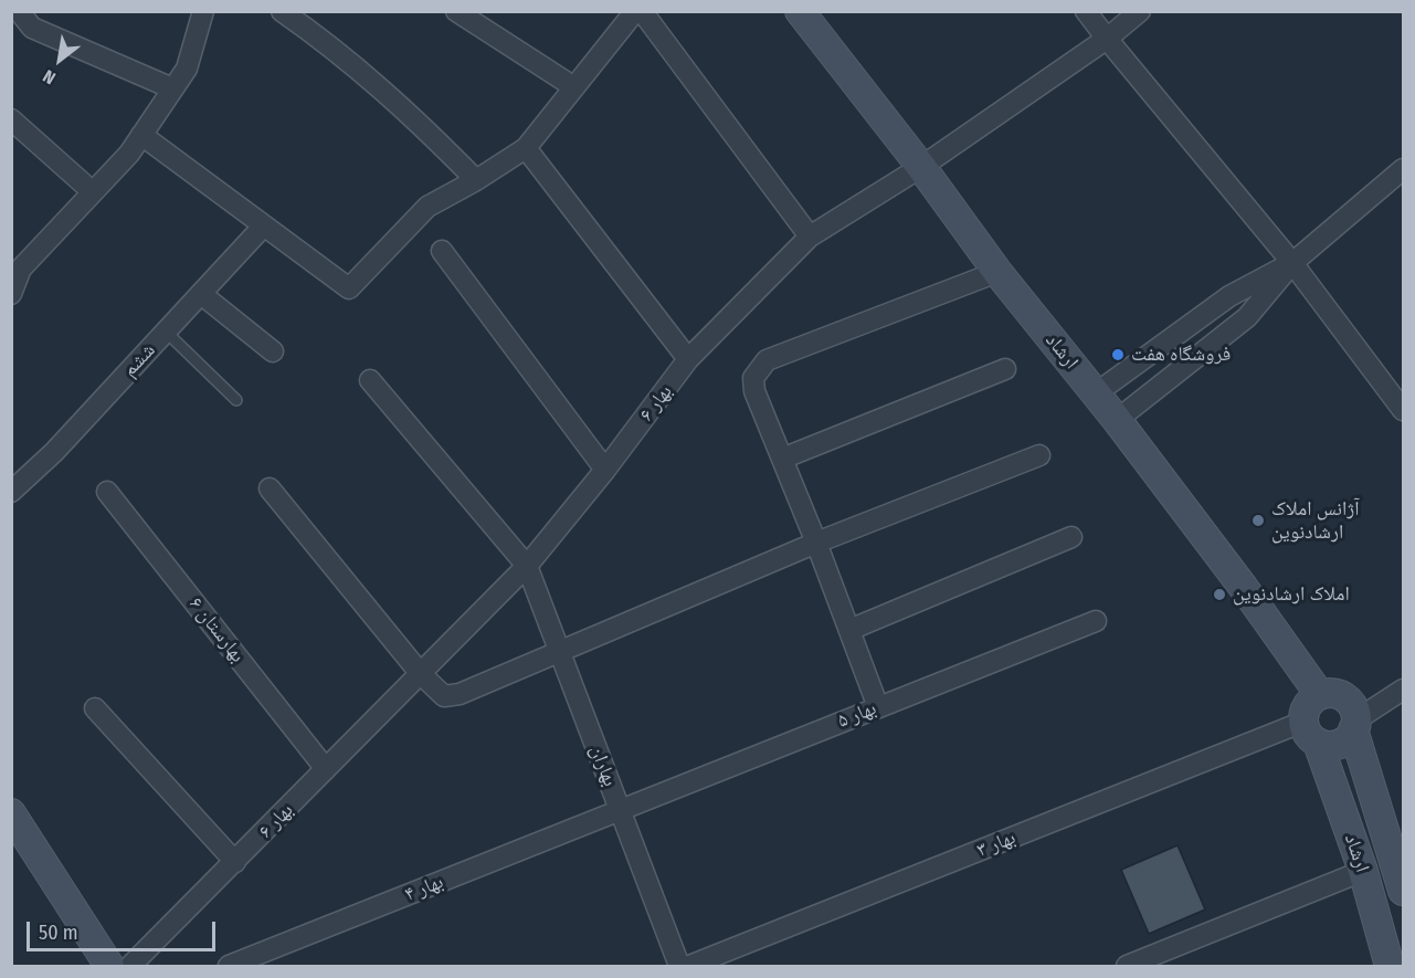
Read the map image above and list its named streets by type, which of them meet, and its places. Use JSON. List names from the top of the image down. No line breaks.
{"streets":{"main road":["ارشاد"],"street":["ششم","بهار ۶","بهارستان ۶","بهار ۵","بهاران","بهار ۳","بهار ۴"]},"crossings":[["ارشاد","بهار ۶"],["ارشاد","بهار ۳"],["بهار ۶","بهارستان ۶"],["بهار ۶","بهاران"],["بهار ۵","بهاران"],["بهار ۵","بهار ۴"],["بهاران","بهار ۴"]],"places":["فروشگاه هفت","آژانس املاک ارشادنوین","املاک ارشادنوین"],"scale_bar":"50 m","north":"bottom left"}
